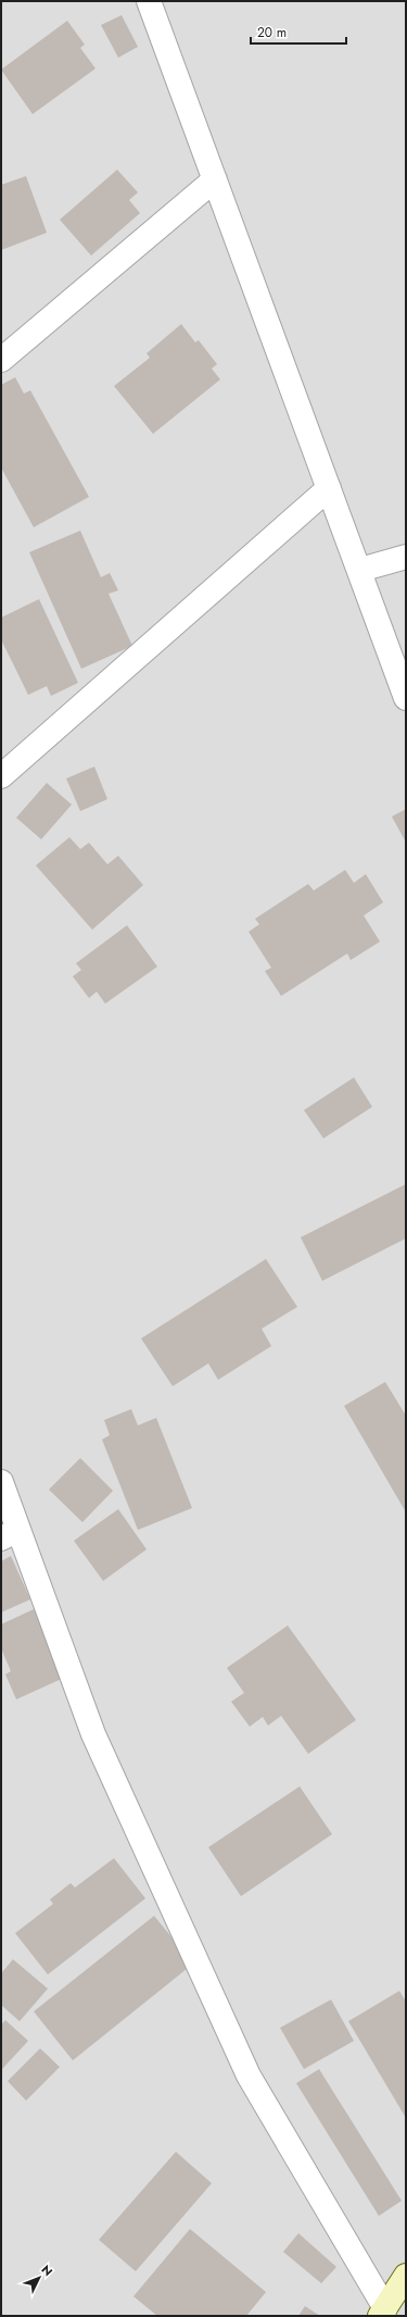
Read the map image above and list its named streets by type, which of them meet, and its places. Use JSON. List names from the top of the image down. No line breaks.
{"scale_bar":"20 m","north":"top right"}
